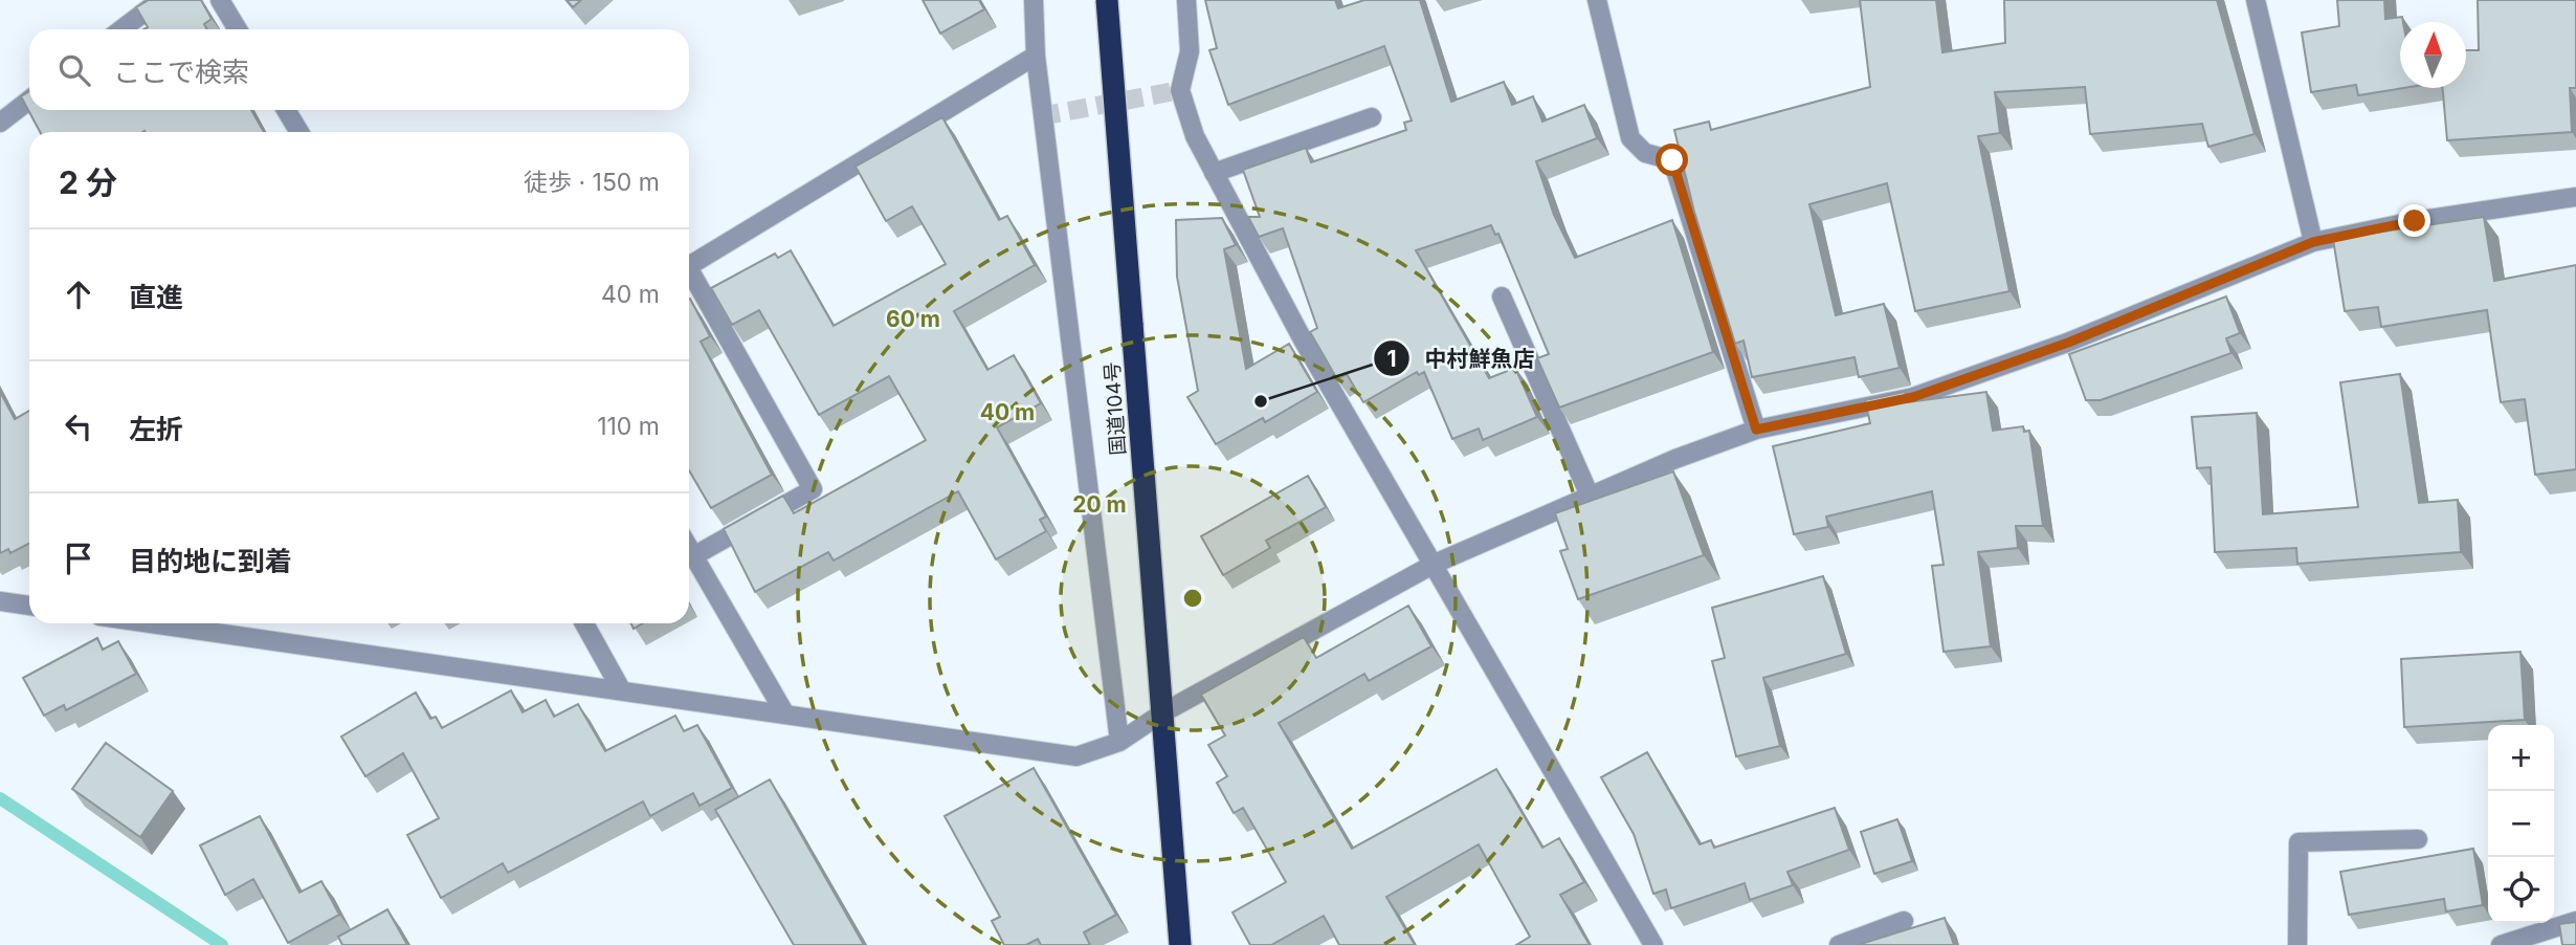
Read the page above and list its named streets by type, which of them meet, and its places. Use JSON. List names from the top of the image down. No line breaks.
{"streets":{"highway":["国道104号"]},"places":["中村鮮魚店"],"north":"top","page":{"search":"ここで検索","heading":["2 分","徒歩 · 150 m"],"list":[["直進","40 m"],["左折","110 m"],"目的地に到着"],"map_buttons":["+","−"]},"rings":["60 m","40 m","20 m"]}
